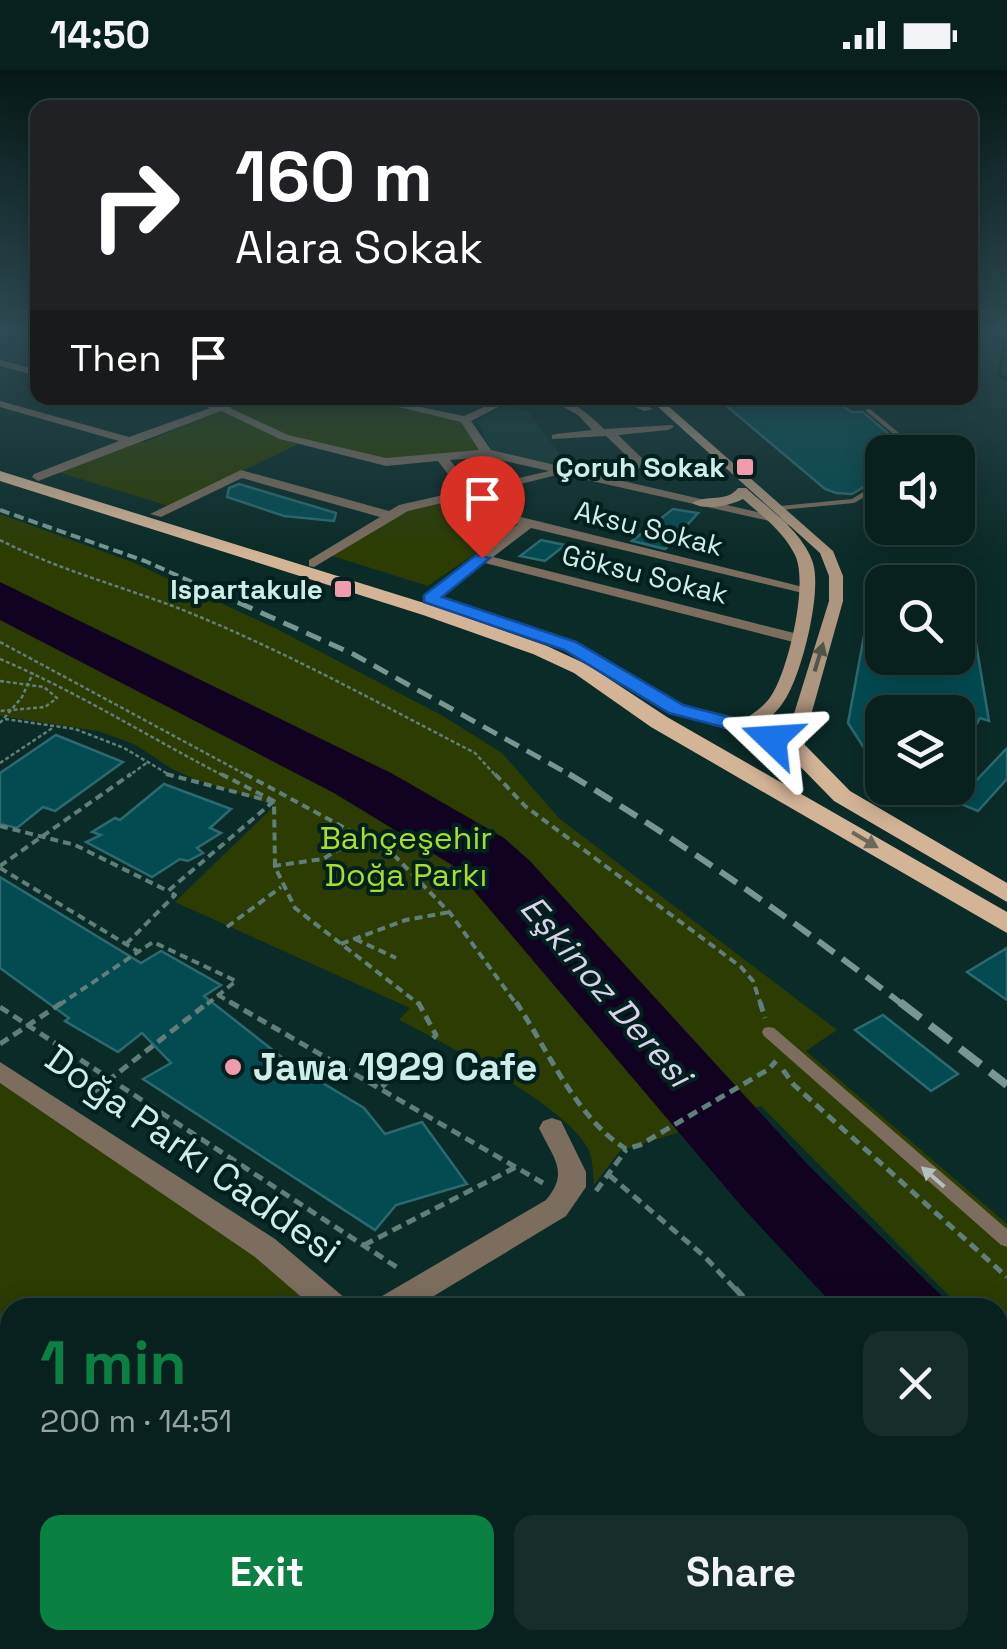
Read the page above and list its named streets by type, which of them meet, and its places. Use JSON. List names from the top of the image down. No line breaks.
{"streets":{"street":["Aksu Sokak","Göksu Sokak","Doğa Parkı Caddesi"]},"water":["Eşkinoz Deresi"],"parks":["Bahçeşehir Doğa Parkı"],"places":{"transit":["Çoruh Sokak","Ispartakule"],"other":["Jawa 1929 Cafe"]},"page":{"status":"14:50","turn":["160 m","Alara Sokak"],"then":"Then","heading":["1 min","200 m · 14:51"],"buttons":["Exit","Share"]}}
